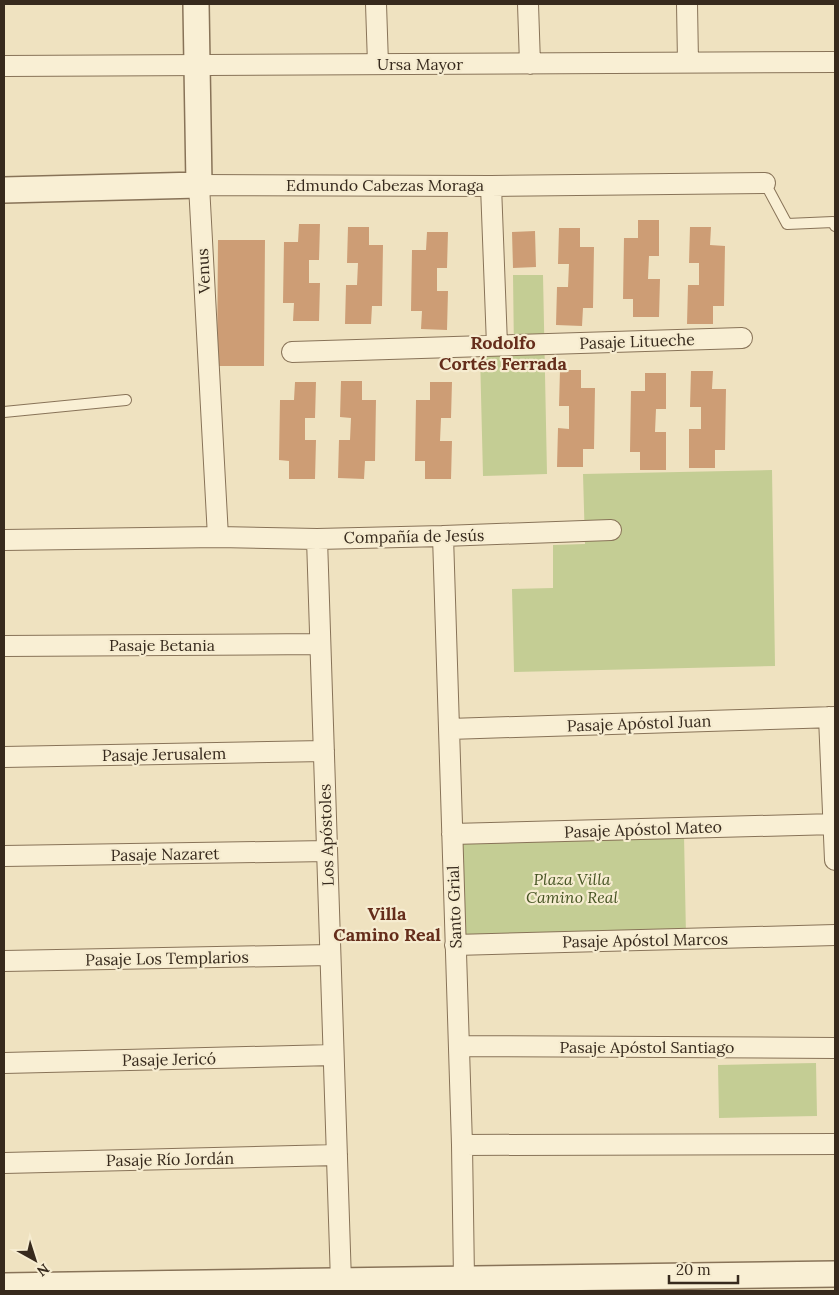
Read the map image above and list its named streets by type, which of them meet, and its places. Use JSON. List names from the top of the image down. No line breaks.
{"streets":{"street":["Ursa Mayor","Edmundo Cabezas Moraga","Venus","Pasaje Litueche","Compañía de Jesús","Pasaje Betania","Pasaje Apóstol Juan","Pasaje Jerusalem","Pasaje Apóstol Mateo","Los Apóstoles","Pasaje Nazaret","Santo Grial","Pasaje Apóstol Marcos","Pasaje Los Templarios","Pasaje Apóstol Santiago","Pasaje Jericó","Pasaje Río Jordán"]},"crossings":[["Ursa Mayor","Venus"],["Edmundo Cabezas Moraga","Venus"],["Venus","Compañía de Jesús"],["Compañía de Jesús","Los Apóstoles"],["Compañía de Jesús","Santo Grial"],["Pasaje Betania","Los Apóstoles"],["Pasaje Apóstol Juan","Santo Grial"],["Pasaje Jerusalem","Los Apóstoles"],["Pasaje Apóstol Mateo","Santo Grial"],["Los Apóstoles","Pasaje Nazaret"],["Los Apóstoles","Pasaje Los Templarios"],["Los Apóstoles","Pasaje Jericó"],["Los Apóstoles","Pasaje Río Jordán"],["Santo Grial","Pasaje Apóstol Marcos"],["Santo Grial","Pasaje Apóstol Santiago"]],"districts":["Rodolfo Cortés Ferrada","Villa Camino Real"],"parks":["Plaza Villa Camino Real"],"scale_bar":"20 m","north":"bottom right"}
